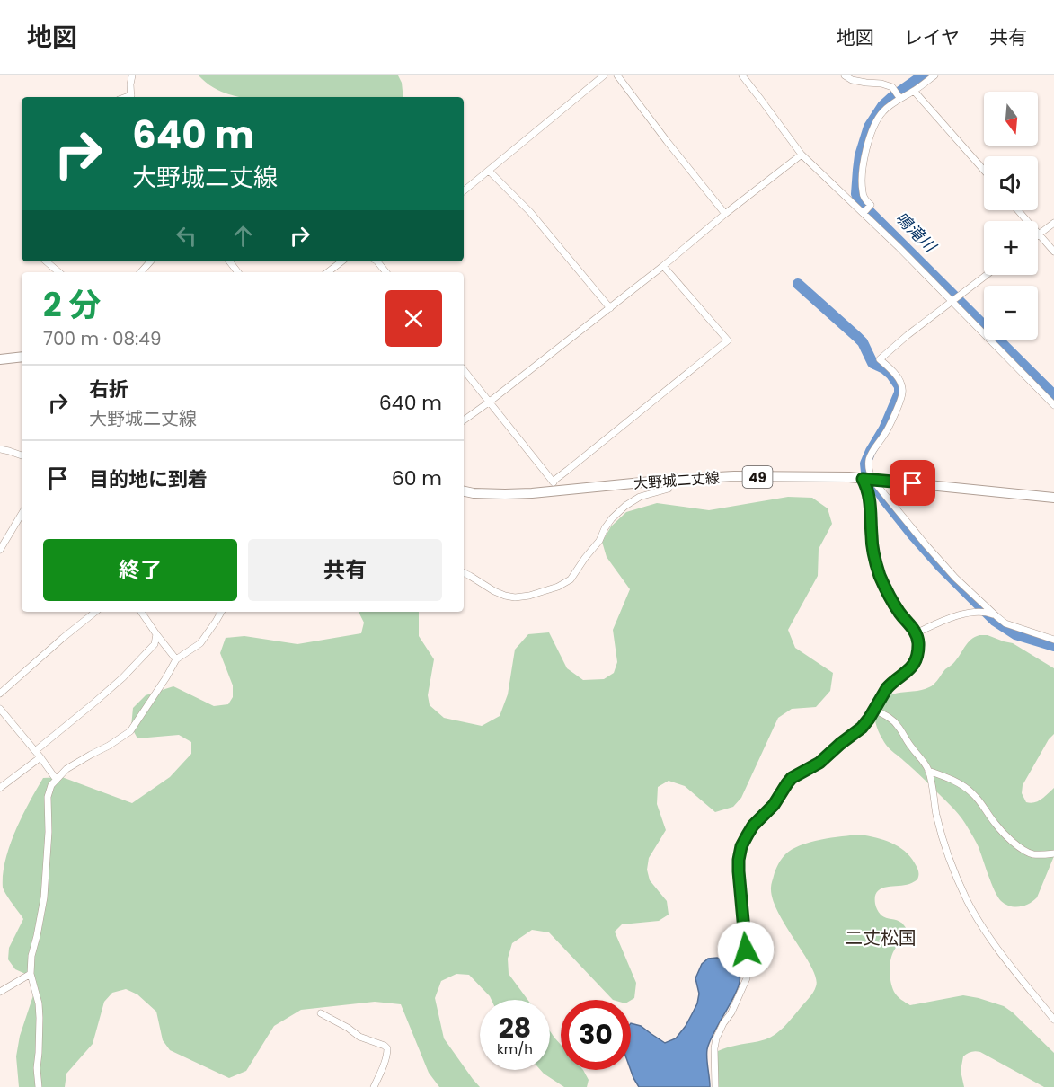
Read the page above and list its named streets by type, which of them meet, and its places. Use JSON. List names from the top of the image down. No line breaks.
{"streets":{"main road":["49","大野城二丈線"]},"districts":["二丈松国"],"water":["鳴滝川"],"north":"bottom","page":{"header":"地図","nav":["地図","レイヤ","共有"],"map_buttons":["+","−"],"turn":["640 m","大野城二丈線"],"heading":["2 分","700 m · 08:49"],"list":[{"name":"右折","note":"大野城二丈線","value":"640 m"},{"name":"目的地に到着","value":"60 m"}],"buttons":["終了","共有"],"speed":"28 km/h","limit":"30"}}
